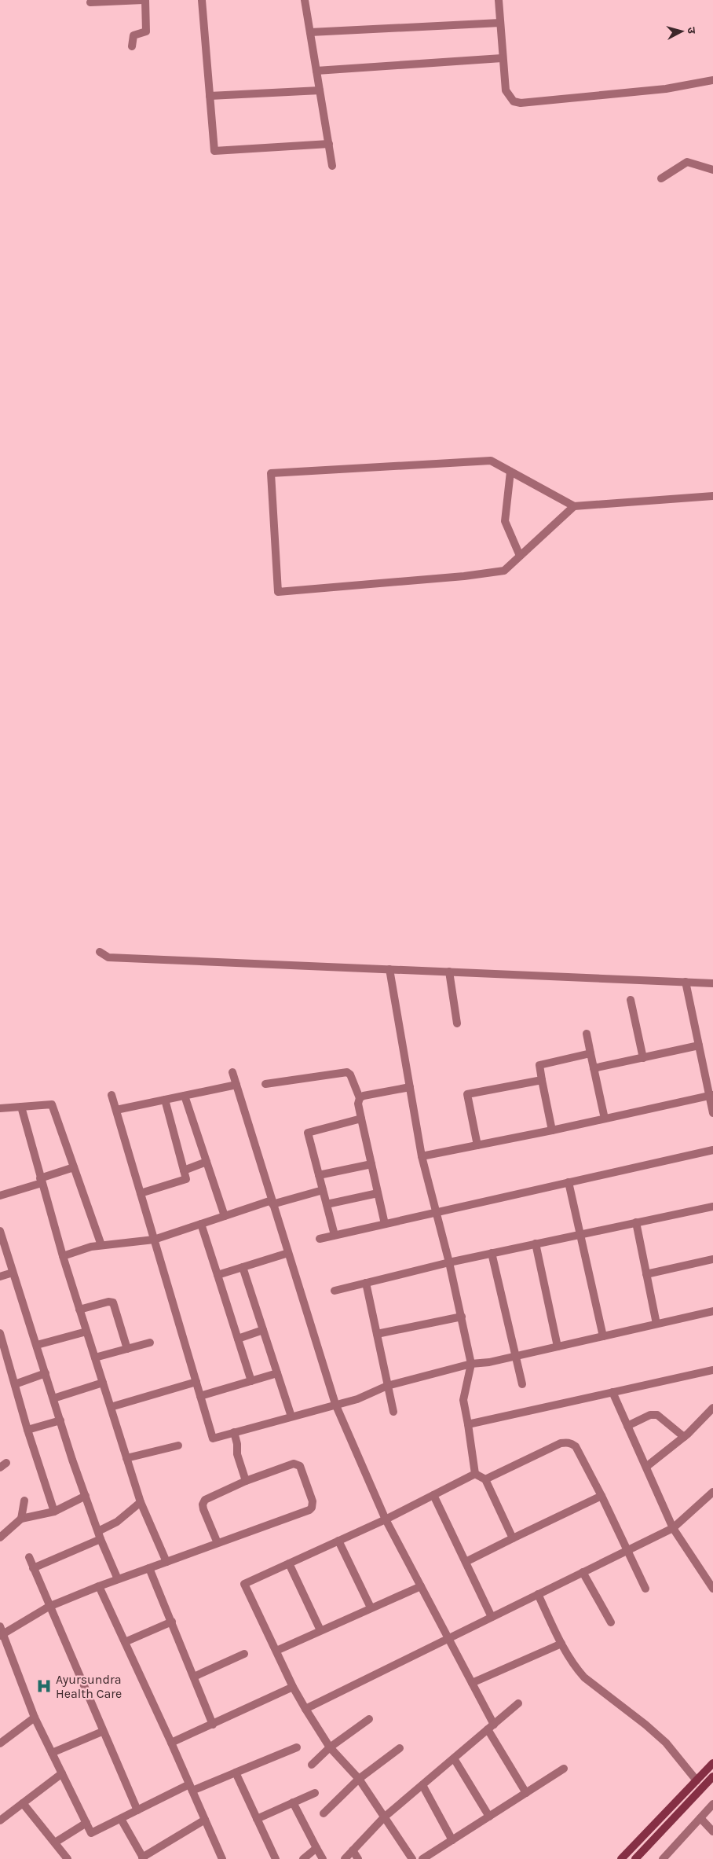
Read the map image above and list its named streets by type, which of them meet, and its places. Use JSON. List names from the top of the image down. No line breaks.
{"places":{"hospital":["Ayursundra Health Care"]},"north":"right"}
